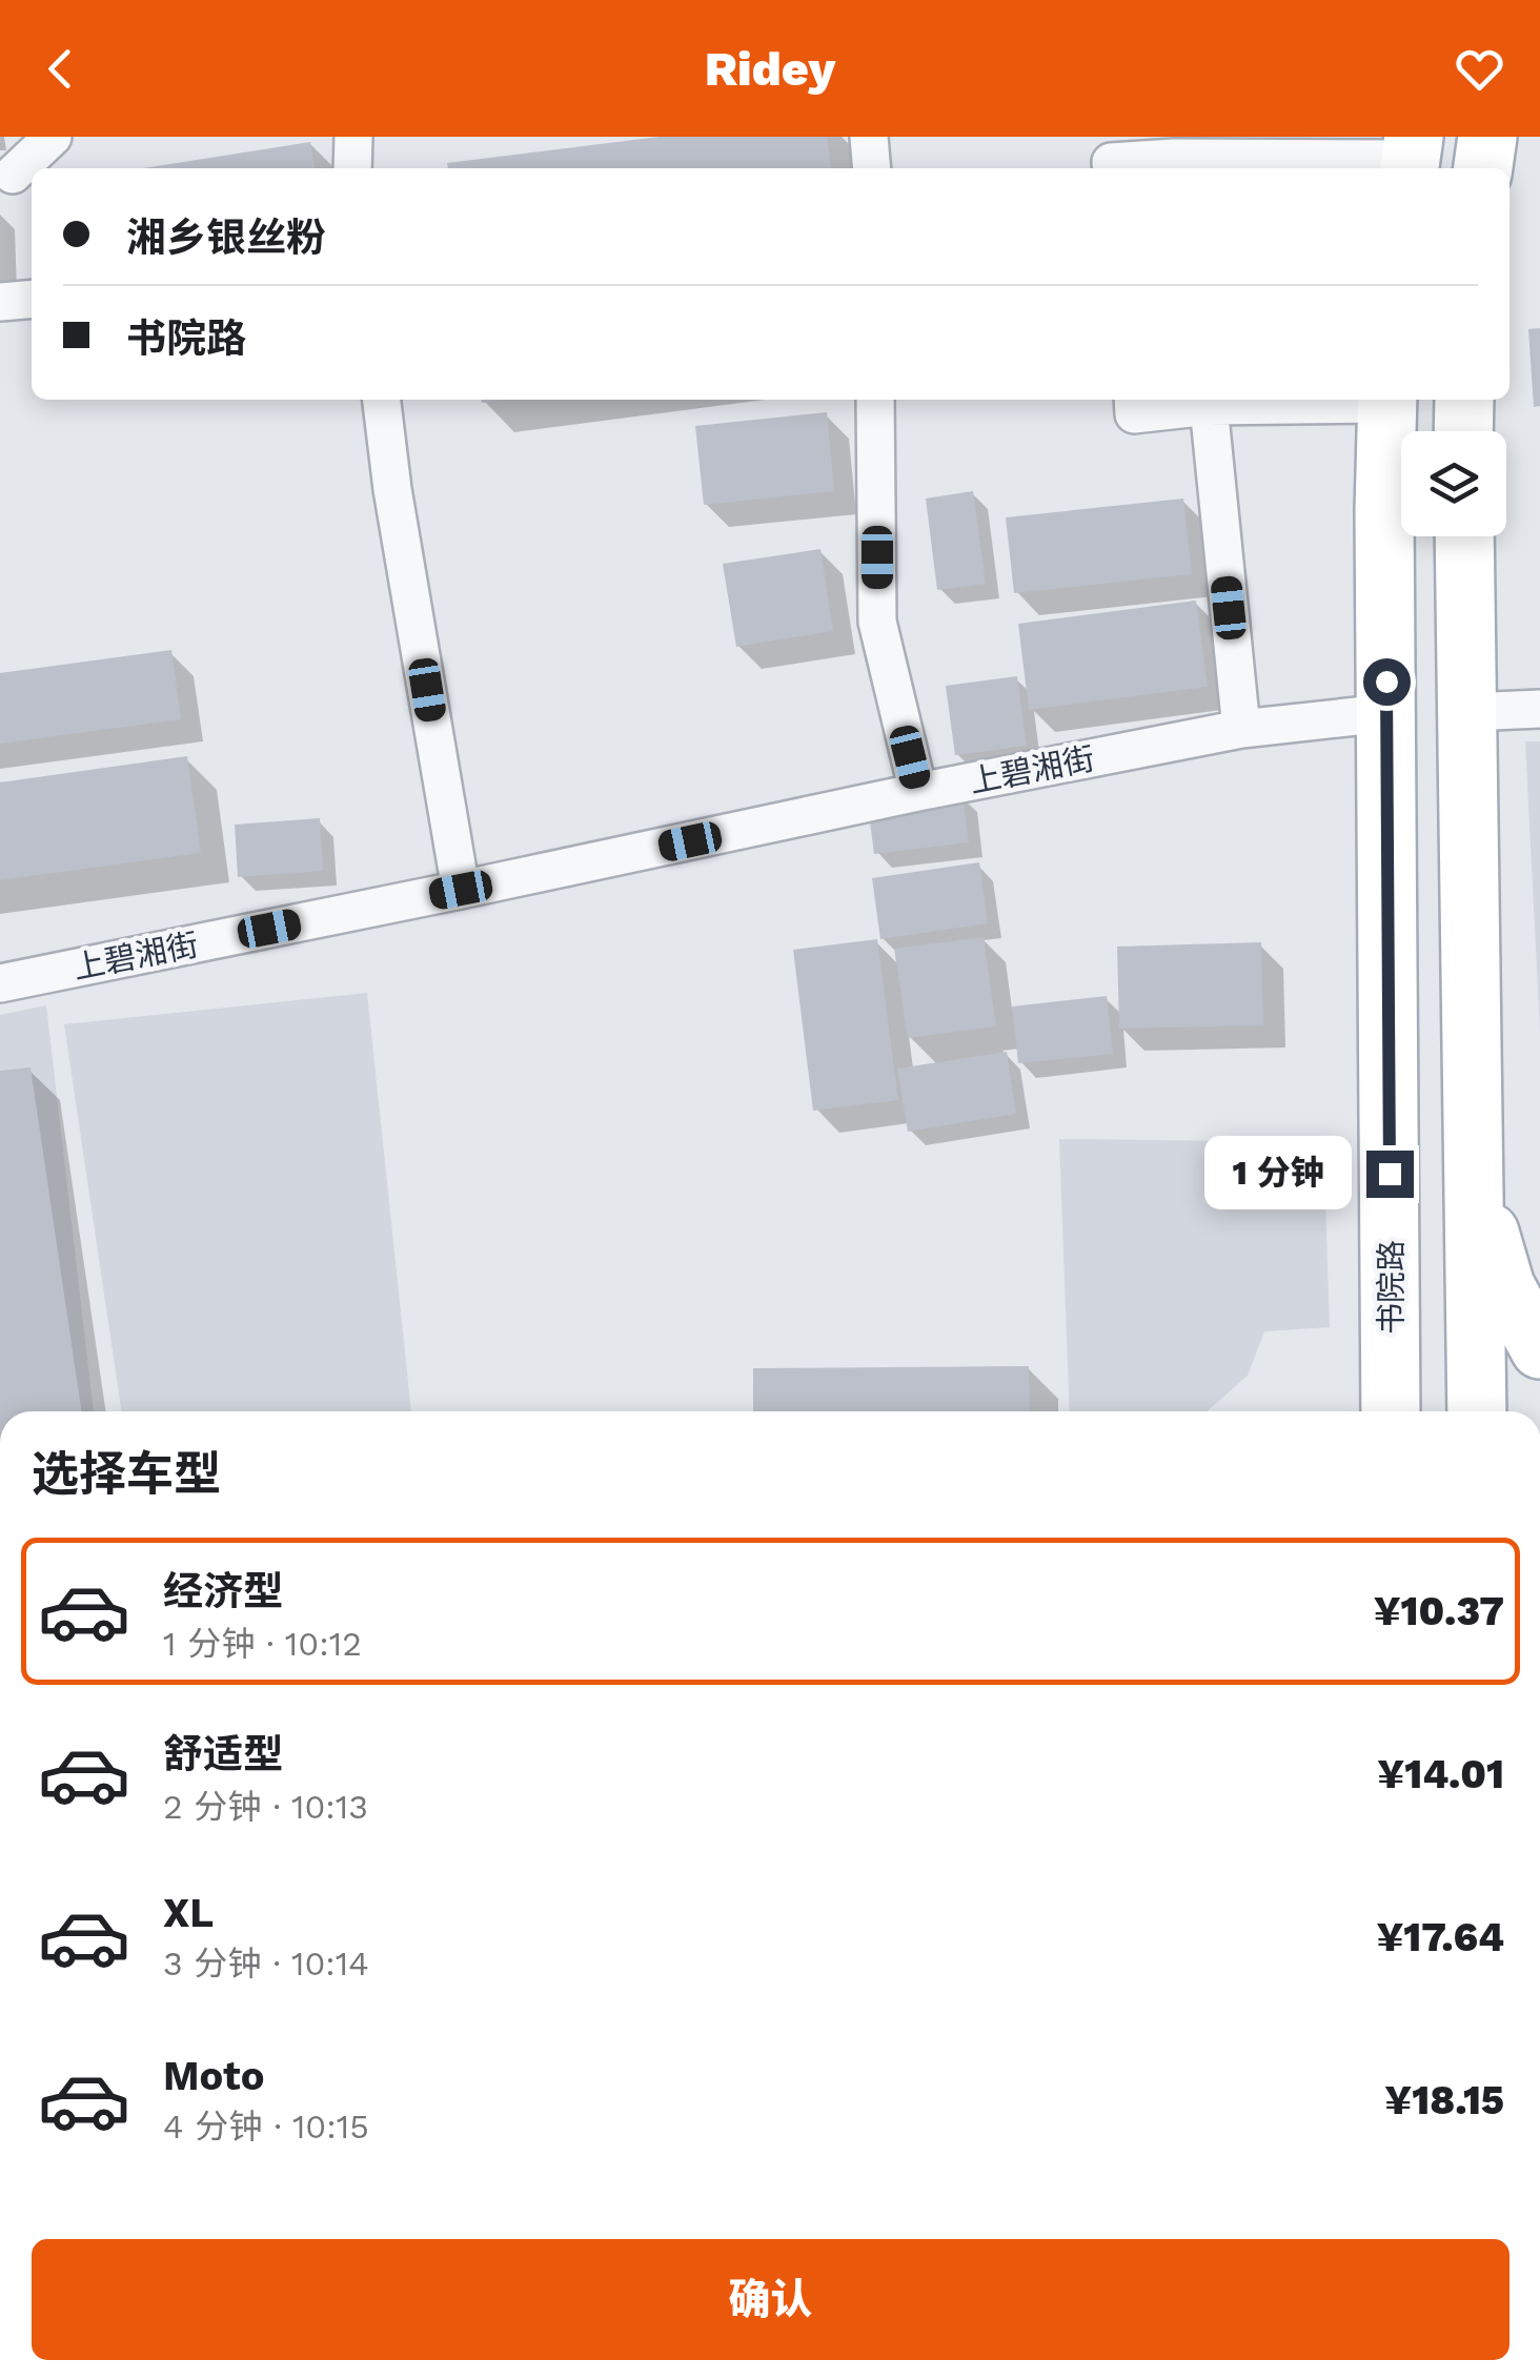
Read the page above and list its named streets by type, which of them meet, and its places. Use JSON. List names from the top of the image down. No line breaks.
{"streets":{"main road":["书院路"],"street":["上碧湘街"]},"crossings":[["上碧湘街","书院路"]],"page":{"header":"Ridey","banner":["湘乡银丝粉","书院路"],"bubble":"1 分钟","heading":"选择车型","list":[{"name":"经济型","note":"1 分钟 · 10:12","value":"¥10.37"},{"name":"舒适型","note":"2 分钟 · 10:13","value":"¥14.01"},{"name":"XL","note":"3 分钟 · 10:14","value":"¥17.64"},{"name":"Moto","note":"4 分钟 · 10:15","value":"¥18.15"}],"buttons":"确认"}}
